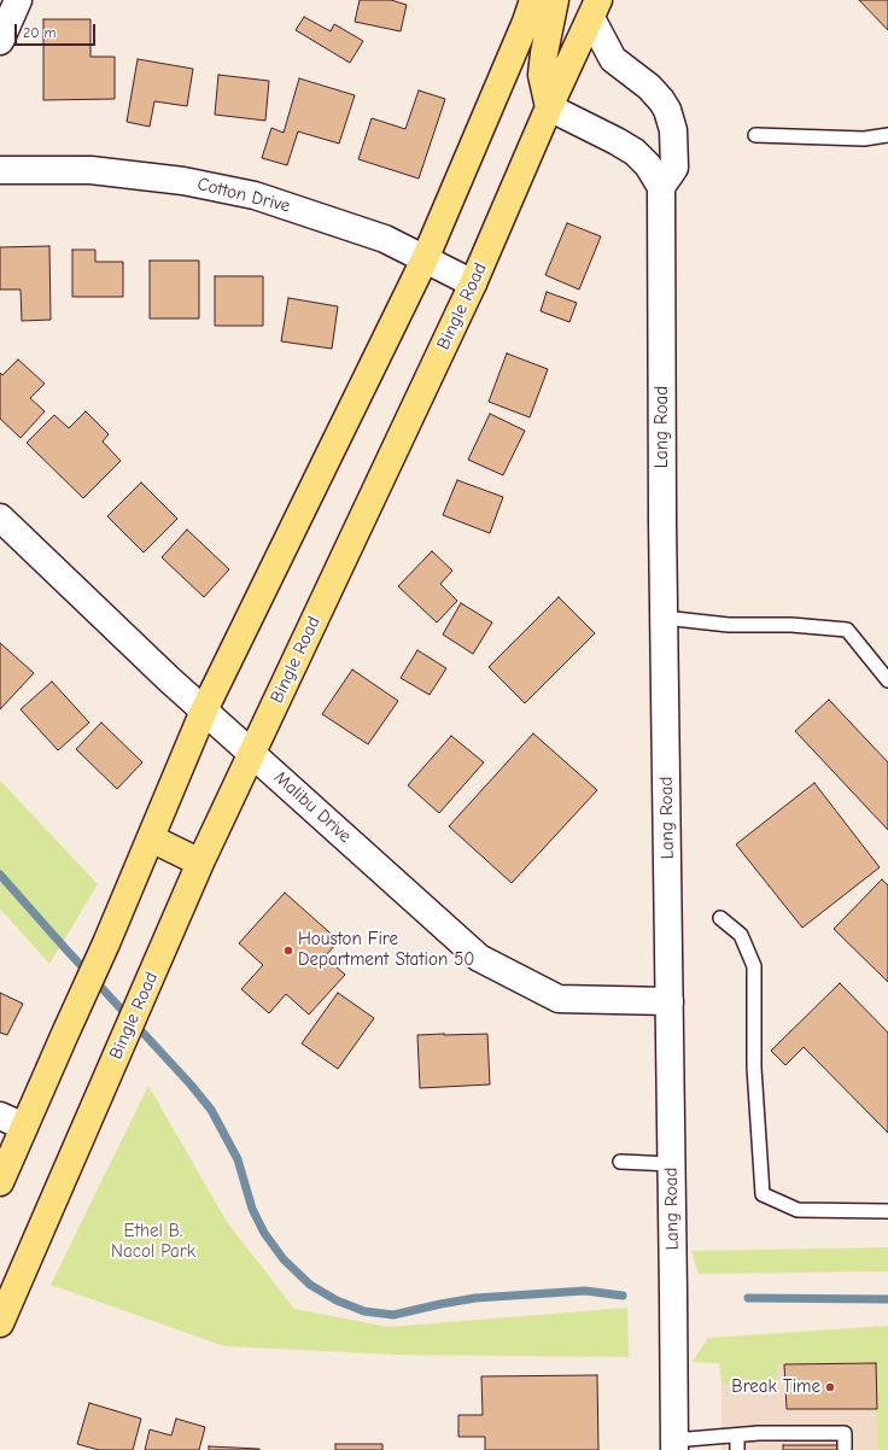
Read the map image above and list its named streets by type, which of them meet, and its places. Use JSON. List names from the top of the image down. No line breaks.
{"streets":{"main road":["Bingle Road"],"street":["Cotton Drive","Lang Road","Malibu Drive"]},"crossings":[["Cotton Drive","Bingle Road"],["Bingle Road","Malibu Drive"],["Lang Road","Malibu Drive"]],"parks":["Ethel B. Nacol Park"],"places":["Houston Fire Department Station 50","Break Time"],"scale_bar":"20 m"}
